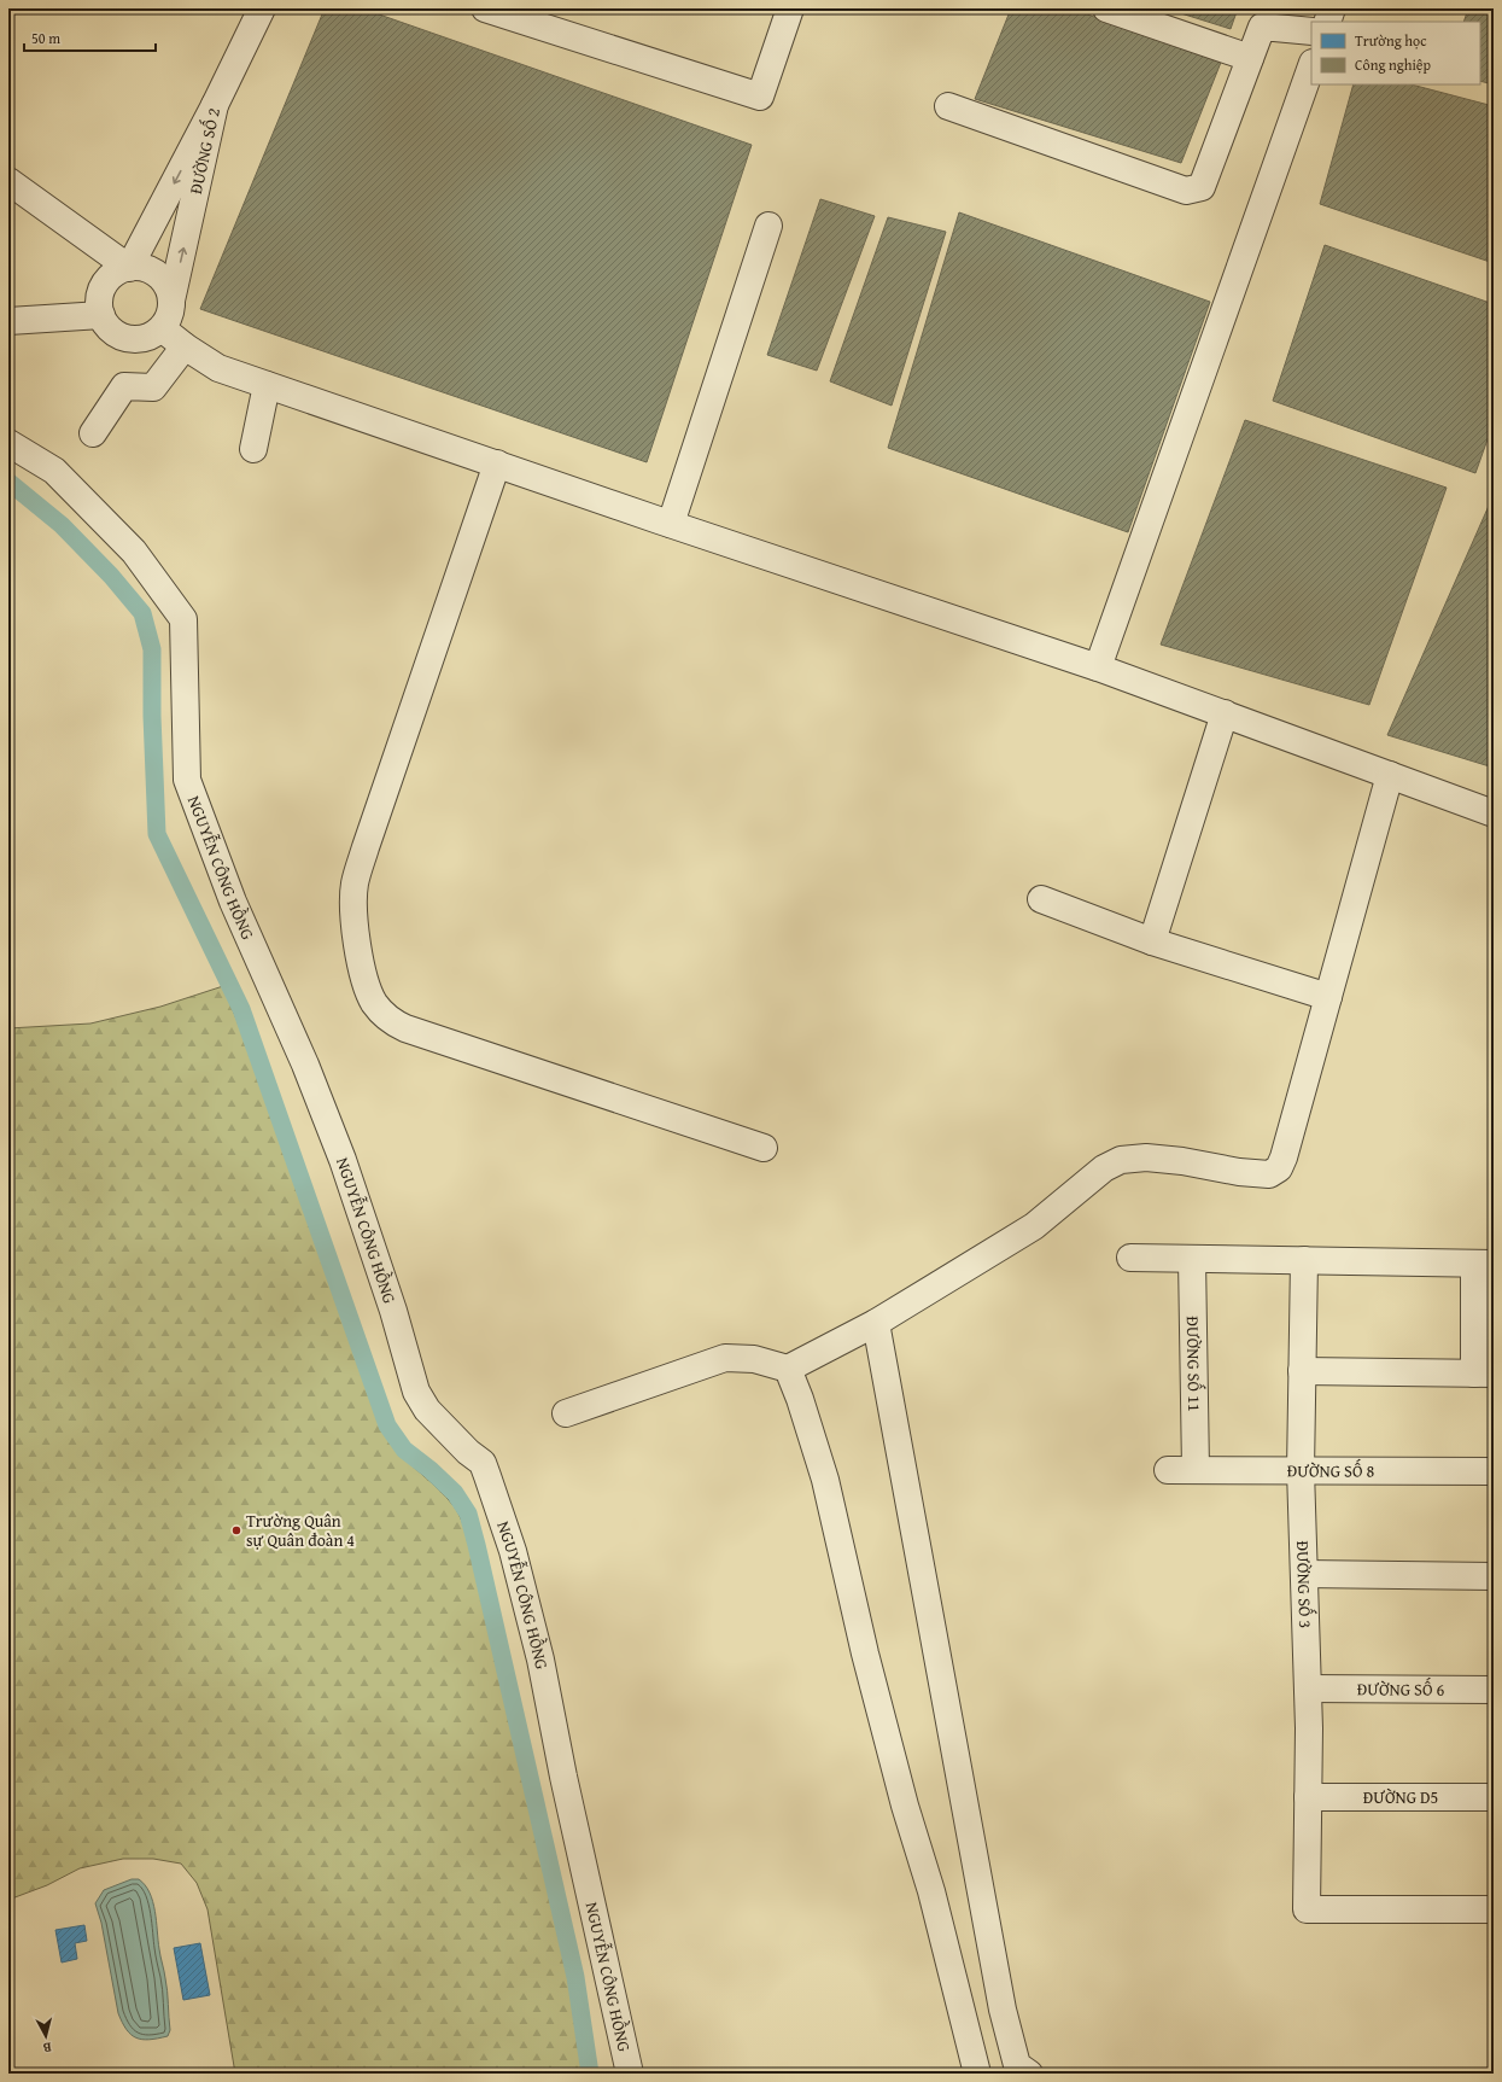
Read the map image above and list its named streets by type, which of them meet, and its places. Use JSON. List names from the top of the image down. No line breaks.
{"streets":{"street":["ĐƯỜNG SỐ 2","NGUYỄN CÔNG HỒNG","ĐƯỜNG SỐ 11","ĐƯỜNG SỐ 8","ĐƯỜNG SỐ 3","ĐƯỜNG SỐ 6","ĐƯỜNG D5"]},"crossings":[["ĐƯỜNG SỐ 11","ĐƯỜNG SỐ 8"],["ĐƯỜNG SỐ 8","ĐƯỜNG SỐ 3"],["ĐƯỜNG SỐ 3","ĐƯỜNG SỐ 6"],["ĐƯỜNG SỐ 3","ĐƯỜNG D5"]],"places":["Trường Quân sự Quân đoàn 4"],"legend":["Trường học","Công nghiệp"],"scale_bar":"50 m","north":"bottom"}
